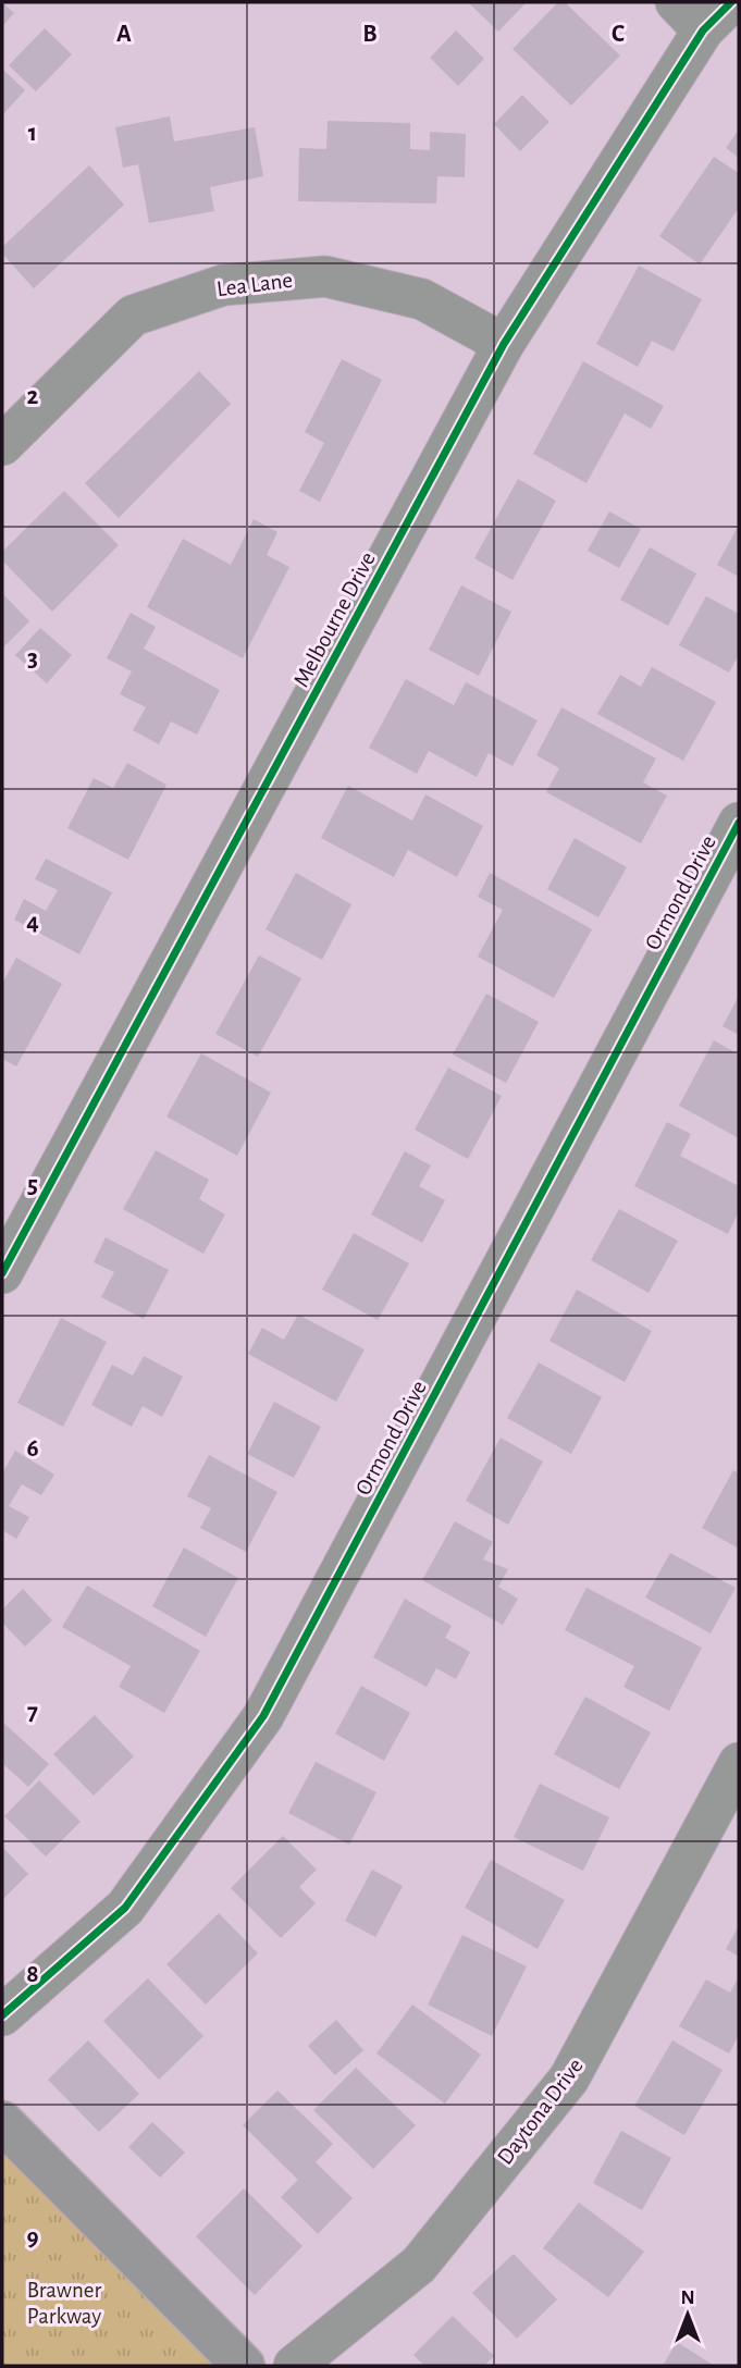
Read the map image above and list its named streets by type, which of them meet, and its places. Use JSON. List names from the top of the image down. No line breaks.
{"streets":{"street":["Lea Lane","Melbourne Drive","Ormond Drive","Daytona Drive"]},"crossings":[["Lea Lane","Melbourne Drive"]],"parks":["Brawner Parkway"],"north":"top","grid":{"columns":["A","B","C"],"rows":["1","2","3","4","5","6","7","8","9"]}}
